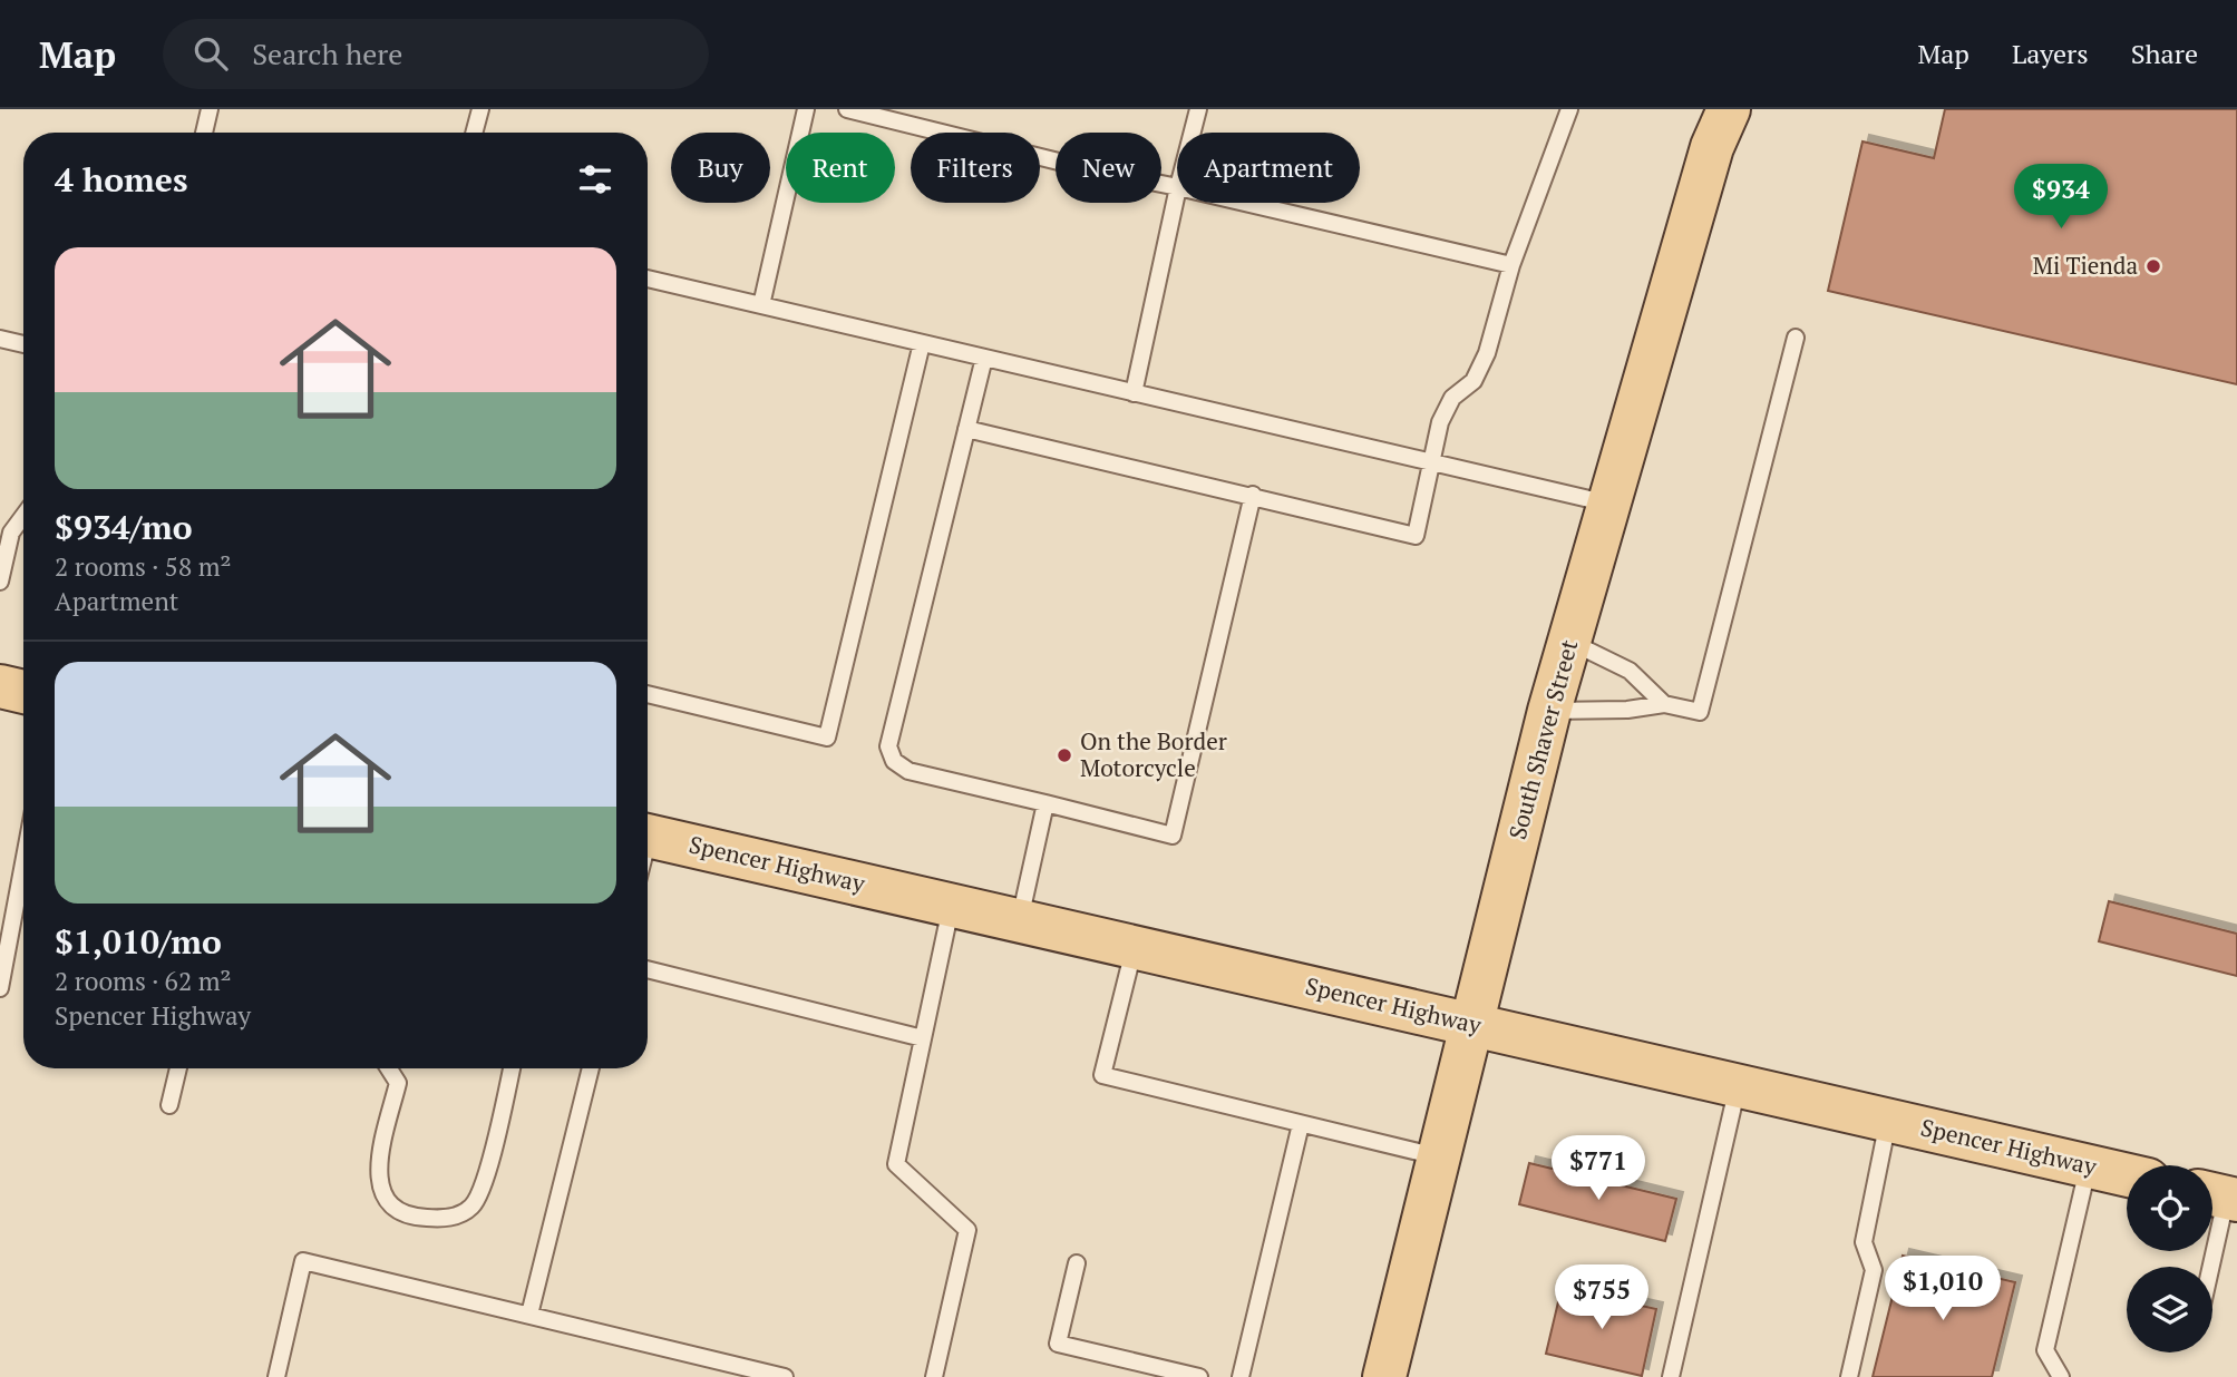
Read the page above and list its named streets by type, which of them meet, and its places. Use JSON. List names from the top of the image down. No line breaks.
{"streets":{"main road":["South Shaver Street","Spencer Highway"]},"crossings":[["South Shaver Street","Spencer Highway"]],"places":["Mi Tienda","On the Border Motorcycle"],"page":{"header":"Map","search":"Search here","nav":["Map","Layers","Share"],"chip":["Buy","Rent","Filters","New","Apartment"],"heading":"4 homes","price":["$934","$771","$1,010","$755"],"list":[{"name":"$934/mo","note":"2 rooms · 58 m² · Apartment"},{"name":"$1,010/mo","note":"2 rooms · 62 m² · Spencer Highway"}]}}
